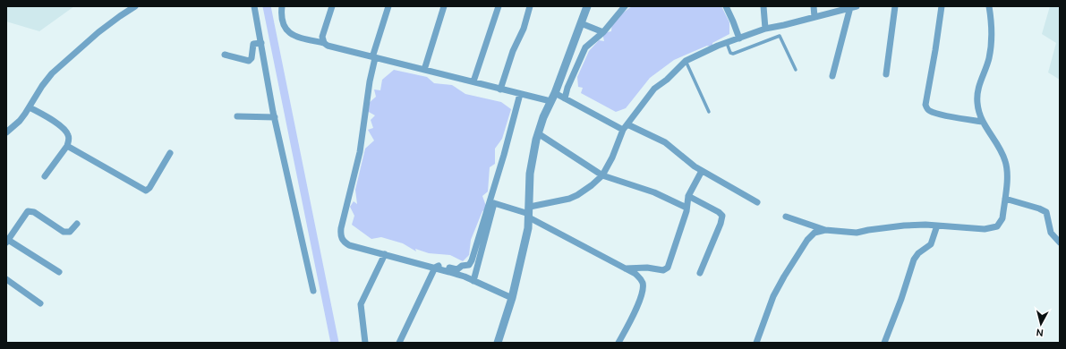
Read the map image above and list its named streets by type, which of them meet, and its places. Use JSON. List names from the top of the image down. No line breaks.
{"north":"bottom"}
